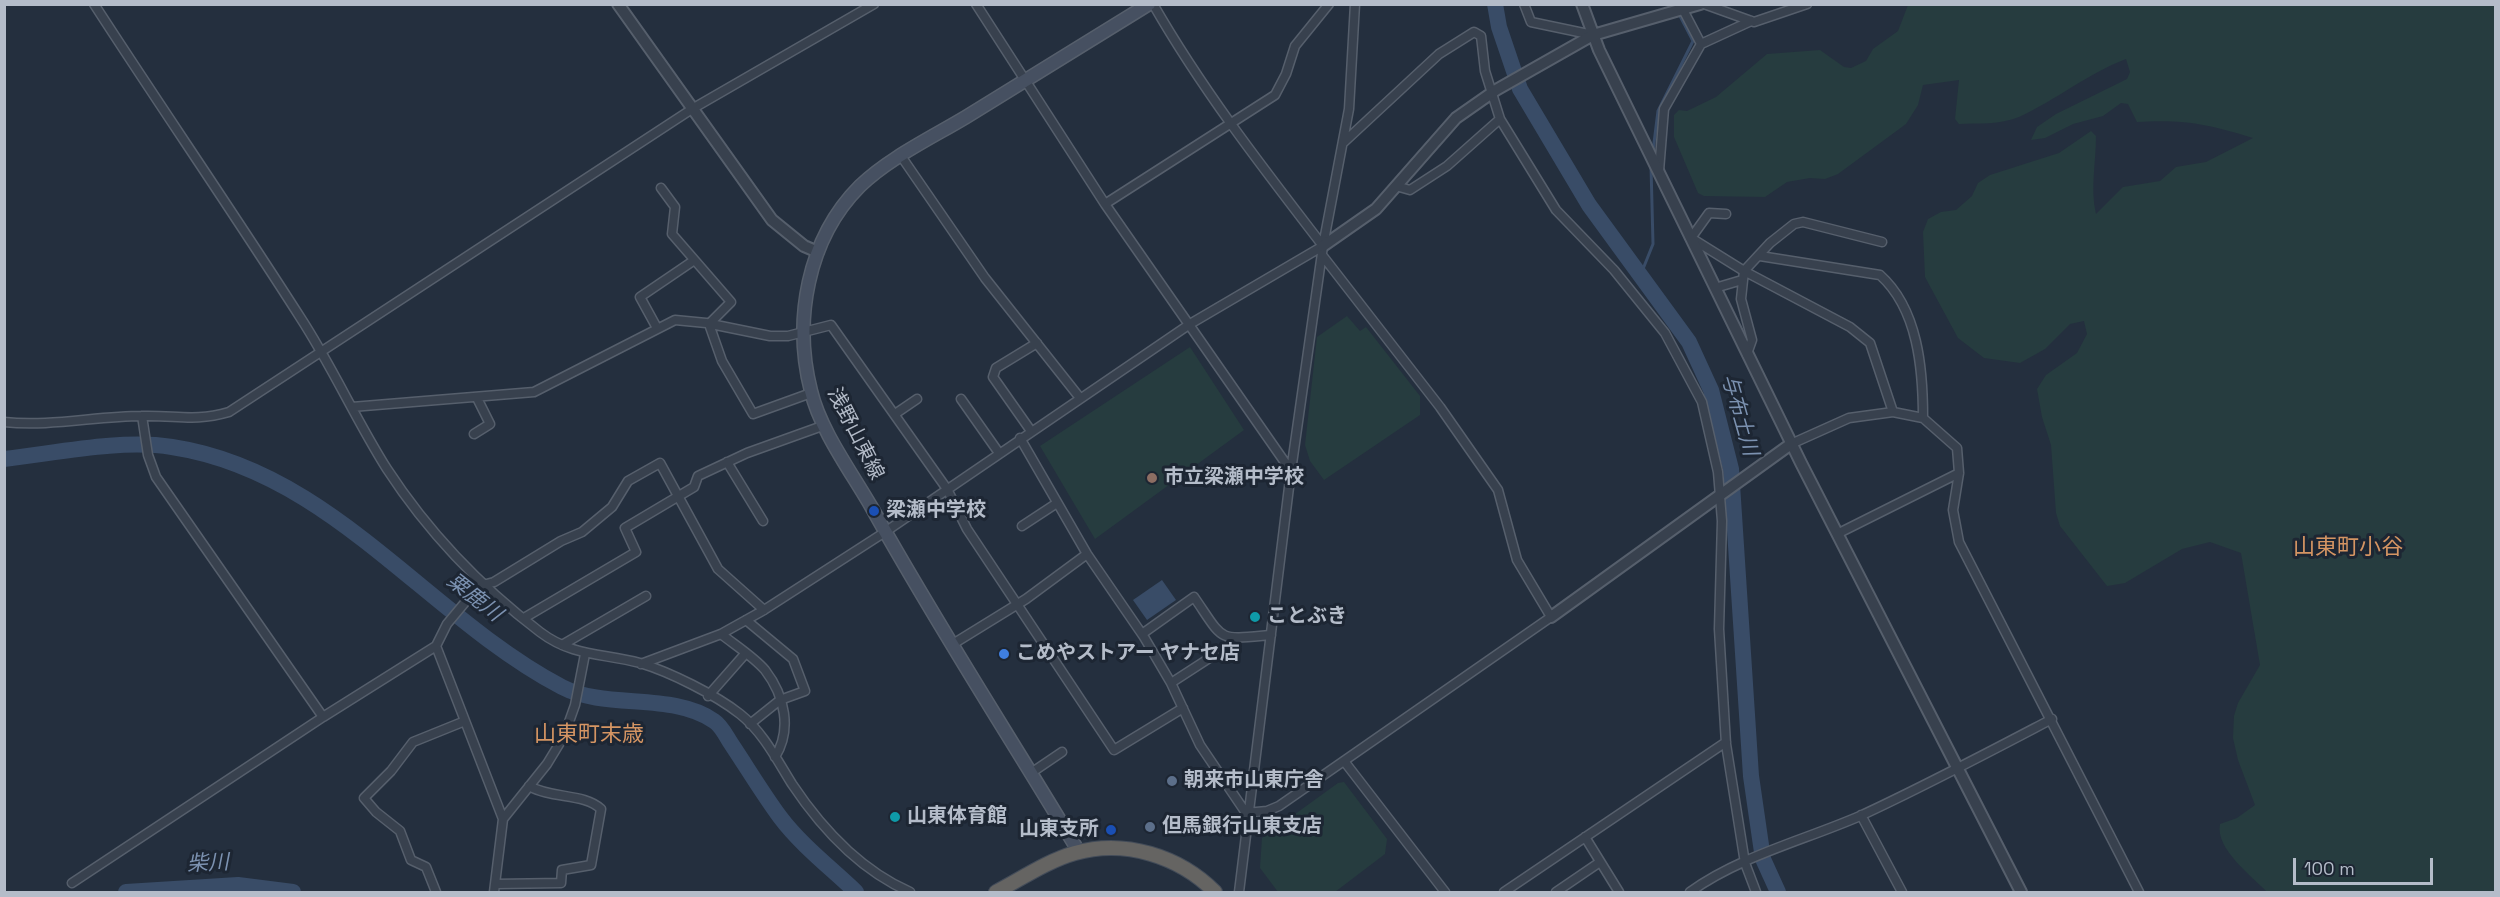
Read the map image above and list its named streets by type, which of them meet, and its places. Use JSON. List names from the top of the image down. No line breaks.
{"streets":{"main road":["浅野山東線"]},"districts":["山東町小谷","山東町末歳"],"water":["与布土川","粟鹿川","柴川"],"places":["市立梁瀬中学校","梁瀬中学校","ことぶき","こめやストアー ヤナセ店","朝来市山東庁舎","山東体育館","但馬銀行山東支店","山東支所"],"scale_bar":"100 m"}
